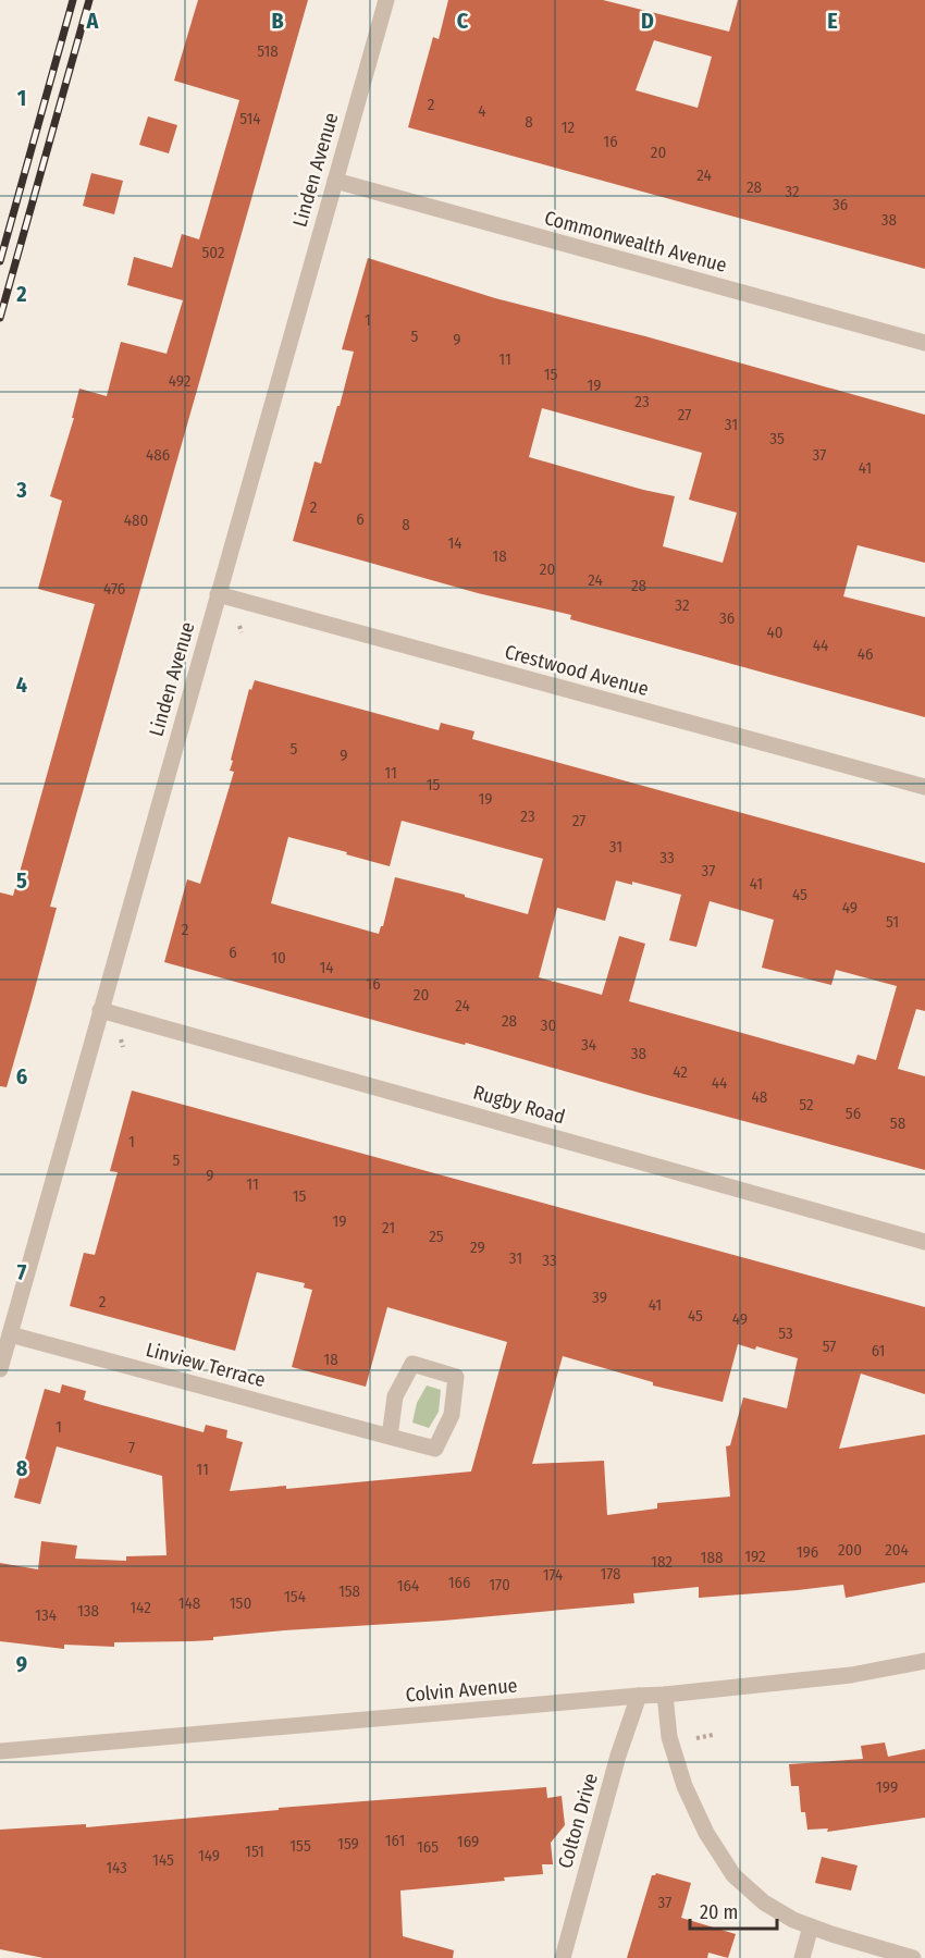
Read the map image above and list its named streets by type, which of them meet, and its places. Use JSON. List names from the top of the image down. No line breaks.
{"streets":{"street":["Linden Avenue","Commonwealth Avenue","Crestwood Avenue","Rugby Road","Linview Terrace","Colvin Avenue","Colton Drive"]},"crossings":[["Linden Avenue","Commonwealth Avenue"],["Linden Avenue","Crestwood Avenue"],["Linden Avenue","Rugby Road"],["Linden Avenue","Linview Terrace"],["Colvin Avenue","Colton Drive"]],"house_numbers":["518","2","4","514","8","12","16","20","24","28","32","36","38","502","1","5","9","11","15","492","19","23","27","31","35","486","37","41","2","6","480","8","14","18","20","24","28","476","32","36","40","44","46","5","9","11","15","19","23","27","31","33","37","41","45","49","51","2","6","10","14","16","20","24","28","30","34","38","42","44","48","52","56","58","1","5","9","11","15","19","21","25","29","31","33","39","2","41","45","49","53","57","61","18","1","7","11","200","204","196","192","188","182","178","174","166","170","164","158","154","148","150","142","138","134","199","161","169","159","155","165","151","149","145","143","37"],"scale_bar":"20 m","grid":{"columns":["A","B","C","D","E"],"rows":["1","2","3","4","5","6","7","8","9"]}}
